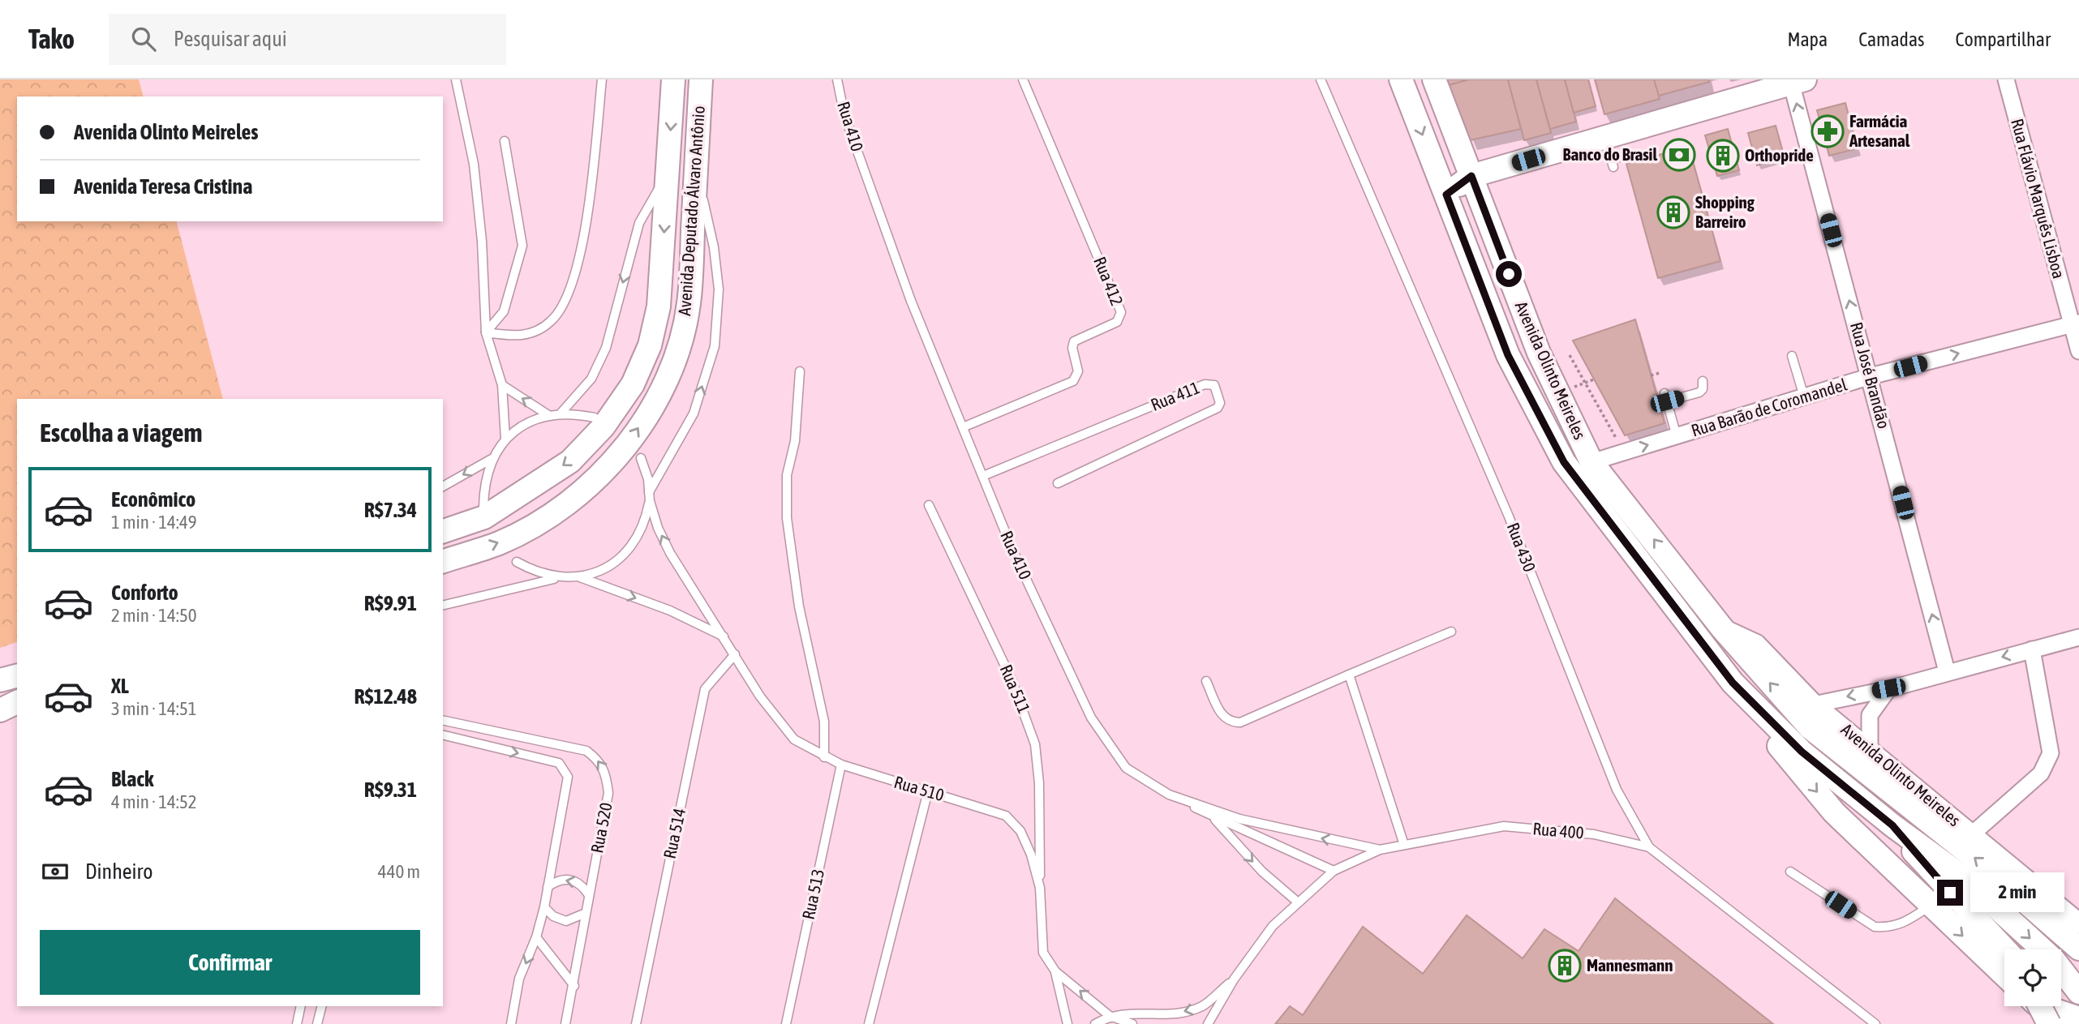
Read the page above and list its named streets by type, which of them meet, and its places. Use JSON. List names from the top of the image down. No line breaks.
{"streets":{"main road":["Avenida Deputado Álvaro Antônio","Avenida Olinto Meireles"],"street":["Rua Flávio Marquês Lisboa","Rua José Brandão","Rua Barão de Coromandel"],"lane":["Rua 410","Rua 412","Rua 411","Rua 430","Rua 511","Rua 510","Rua 520","Rua 400","Rua 514","Rua 513"]},"crossings":[["Rua 410","Rua 412"],["Rua 410","Rua 411"],["Rua 410","Rua 400"],["Rua Flávio Marquês Lisboa","Rua Barão de Coromandel"],["Avenida Olinto Meireles","Rua Barão de Coromandel"],["Rua José Brandão","Rua Barão de Coromandel"],["Rua 430","Rua 400"],["Rua 511","Rua 510"],["Rua 510","Rua 514"],["Rua 510","Rua 513"]],"one_way":["Rua José Brandão","Rua Barão de Coromandel"],"places":{"pharmacy":["Farmácia Artesanal"],"bank":["Banco do Brasil"],"building":["Orthopride","Shopping Barreiro","Mannesmann"]},"page":{"header":"Tako","search":"Pesquisar aqui","nav":["Mapa","Camadas","Compartilhar"],"banner":["Avenida Olinto Meireles","Avenida Teresa Cristina"],"heading":"Escolha a viagem","list":[{"name":"Econômico","note":"1 min · 14:49","value":"R$7.34"},{"name":"Conforto","note":"2 min · 14:50","value":"R$9.91"},{"name":"XL","note":"3 min · 14:51","value":"R$12.48"},{"name":"Black","note":"4 min · 14:52","value":"R$9.31"}],"pay":["Dinheiro","440 m"],"bubble":"2 min","buttons":"Confirmar"}}
